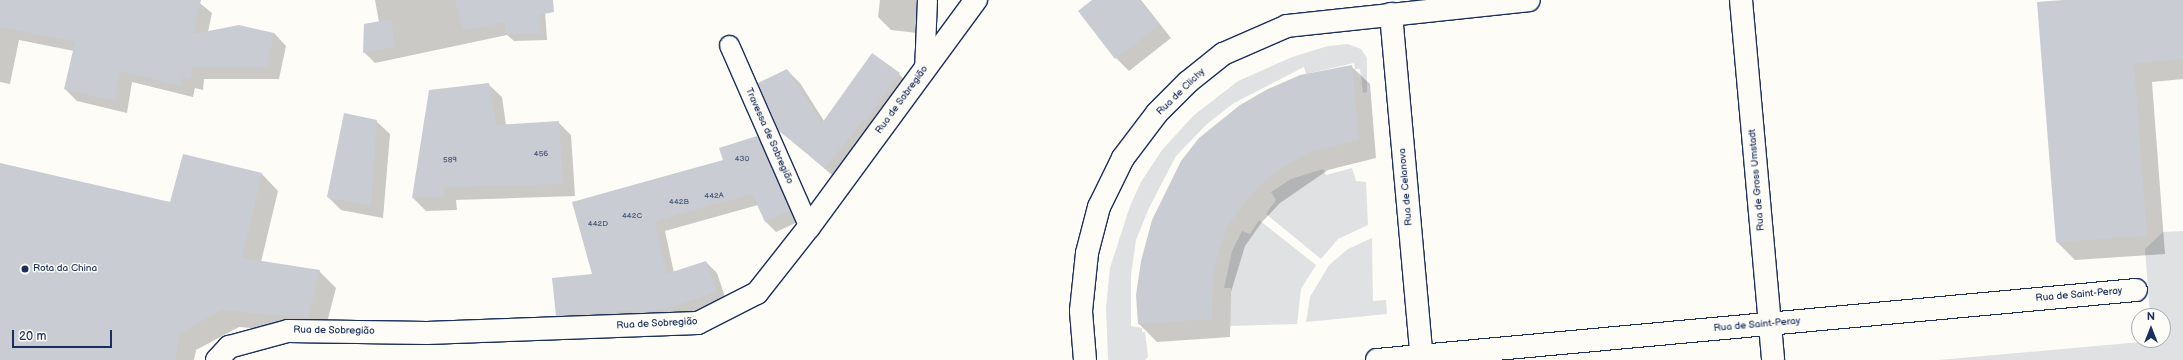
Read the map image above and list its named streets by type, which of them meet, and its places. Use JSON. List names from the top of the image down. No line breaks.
{"streets":{"street":["Rua de Clichy","Rua de Sobregião","Rua de Gross Umstadt","Rua de Celanova","Rua de Saint-Peray"],"lane":["Travessa de Sobregião"]},"crossings":[["Rua de Clichy","Rua de Celanova"],["Rua de Sobregião","Travessa de Sobregião"],["Rua de Gross Umstadt","Rua de Saint-Peray"],["Rua de Celanova","Rua de Saint-Peray"]],"places":["Rota da China"],"house_numbers":["456","430","589","442A","442B","442C","442D"],"scale_bar":"20 m","north":"top"}
